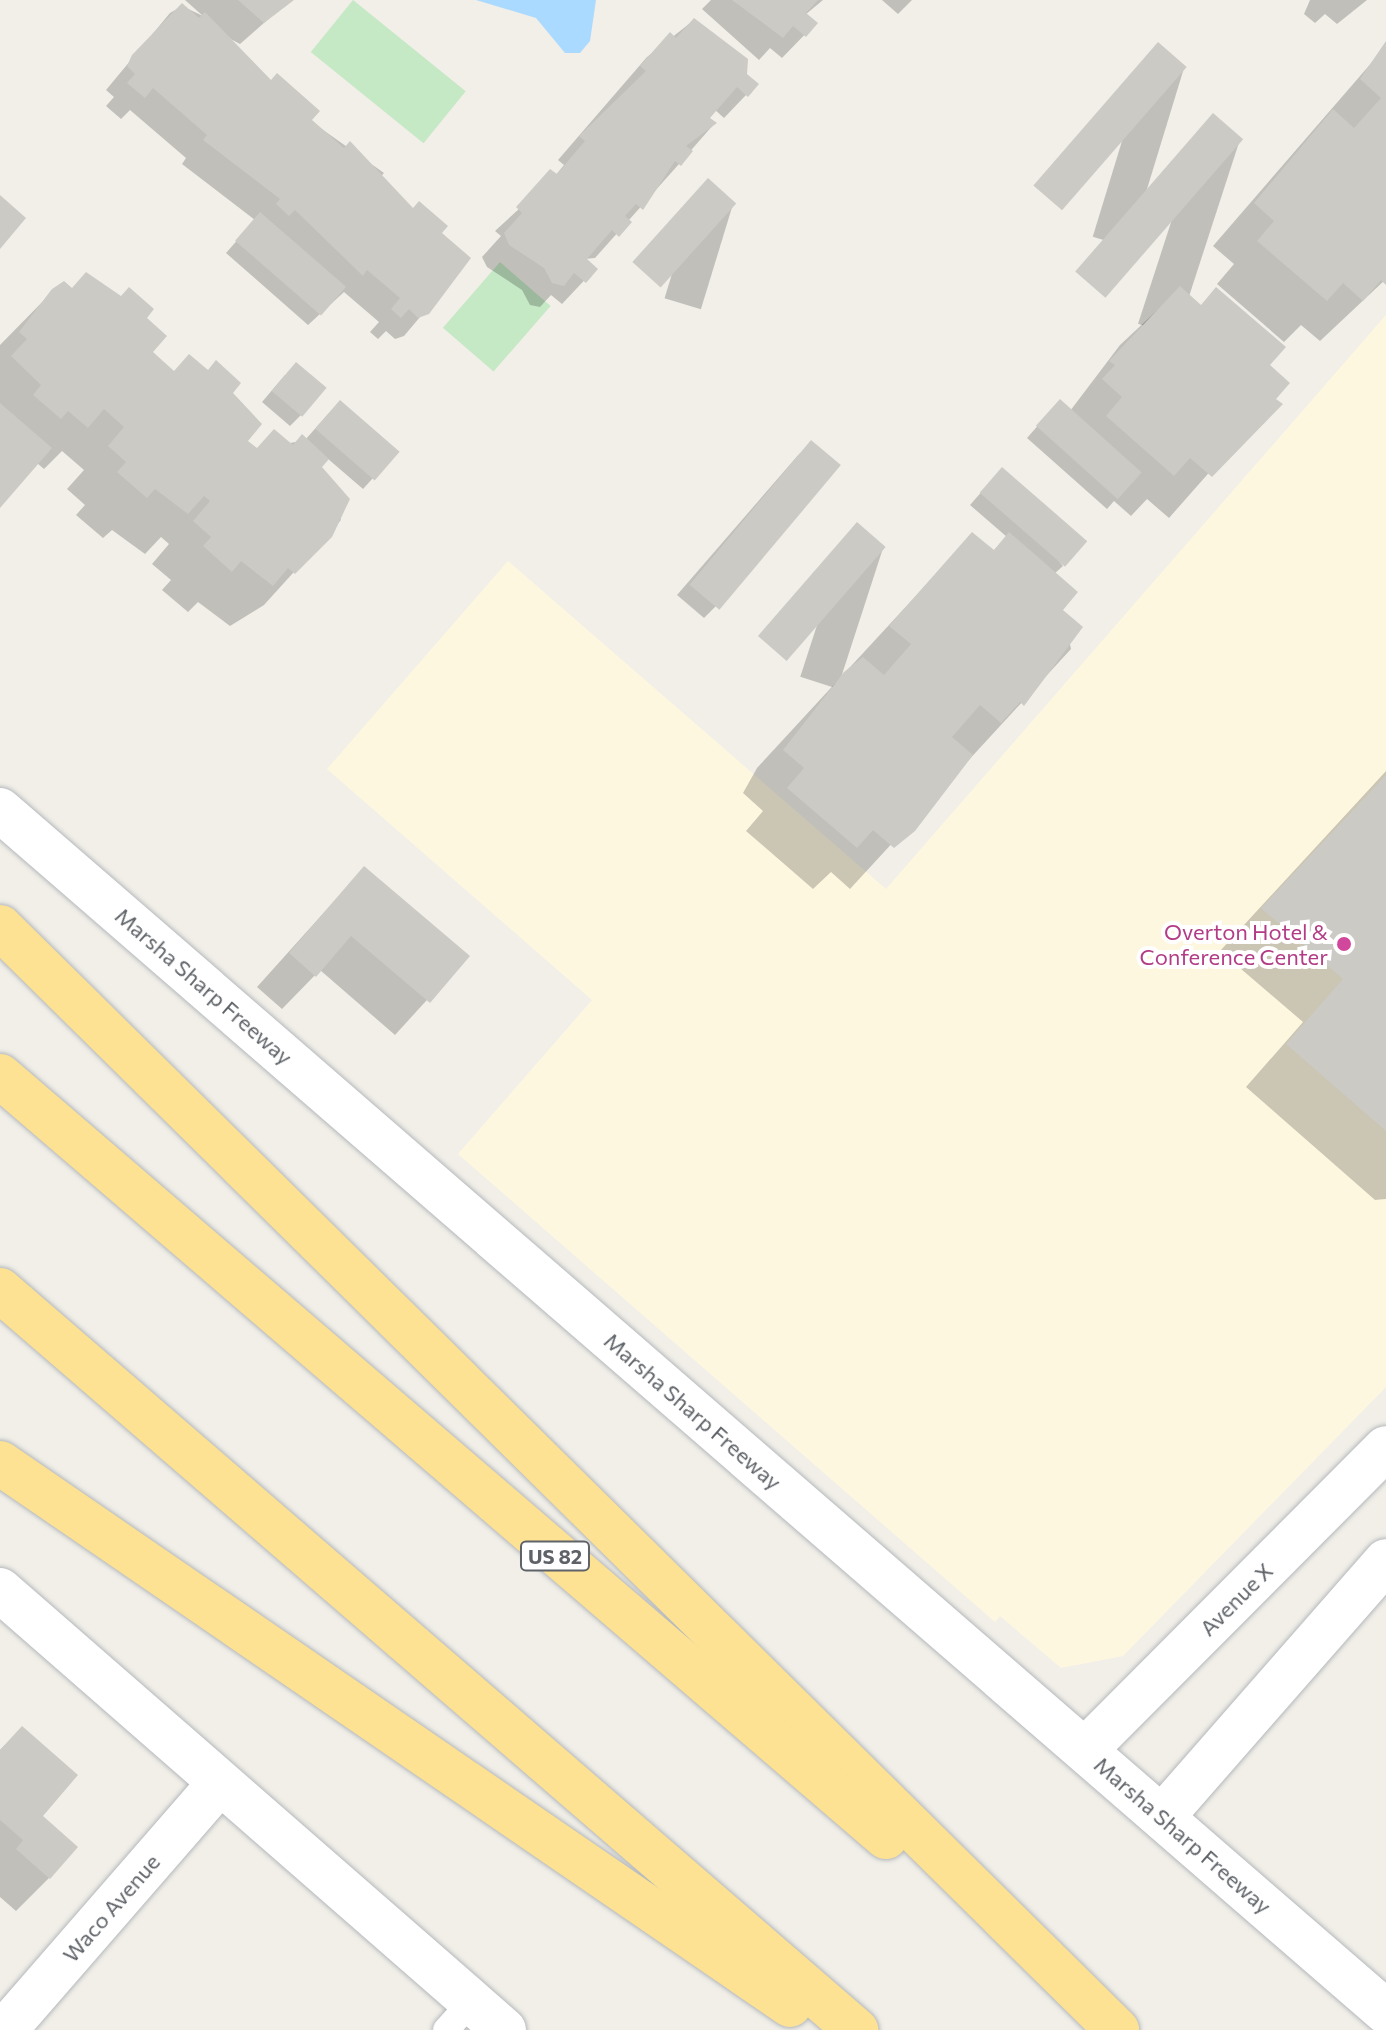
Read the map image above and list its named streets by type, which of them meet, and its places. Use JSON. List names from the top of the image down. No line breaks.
{"streets":{"highway":["US 82"],"main road":["Marsha Sharp Freeway","Avenue X","Waco Avenue"]},"crossings":[["Marsha Sharp Freeway","Avenue X"]],"places":["Overton Hotel & Conference Center"]}
